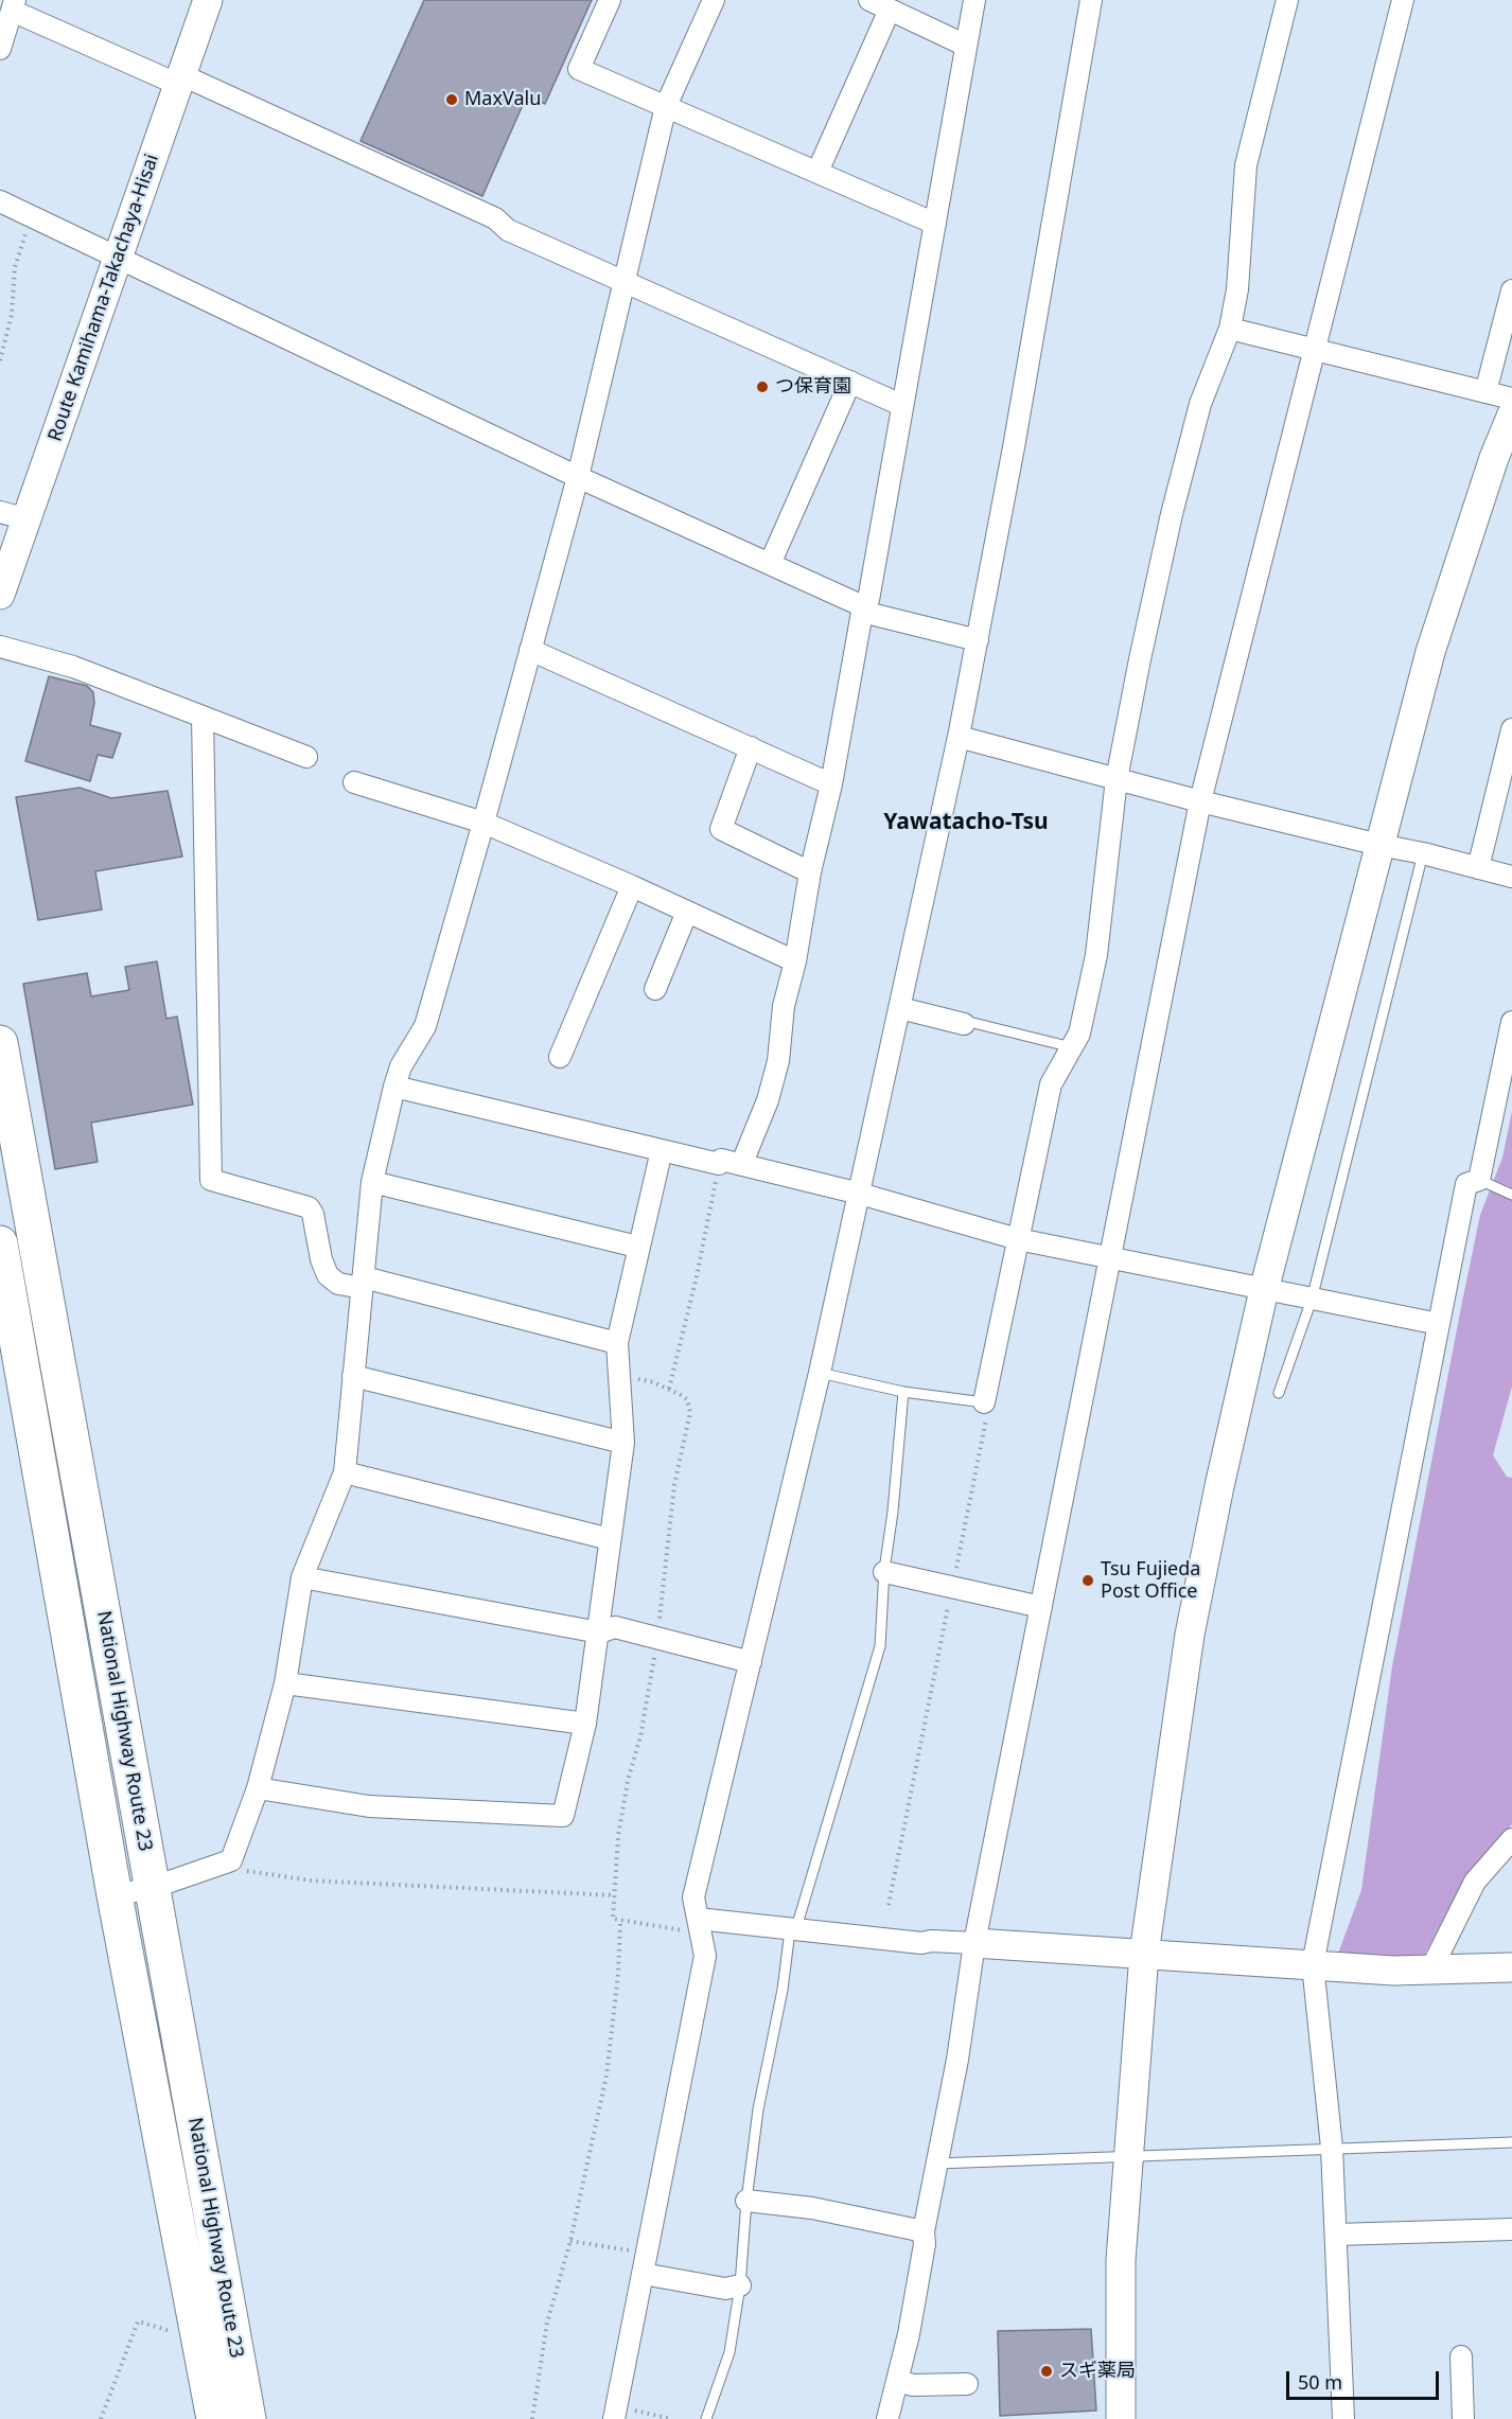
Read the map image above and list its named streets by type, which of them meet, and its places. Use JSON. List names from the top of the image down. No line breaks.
{"streets":{"highway":["National Highway Route 23"],"street":["Route Kamihama-Takachaya-Hisai"]},"districts":["Yawatacho-Tsu"],"places":["MaxValu","つ保育園","Tsu Fujieda Post Office","スギ薬局"],"scale_bar":"50 m"}
